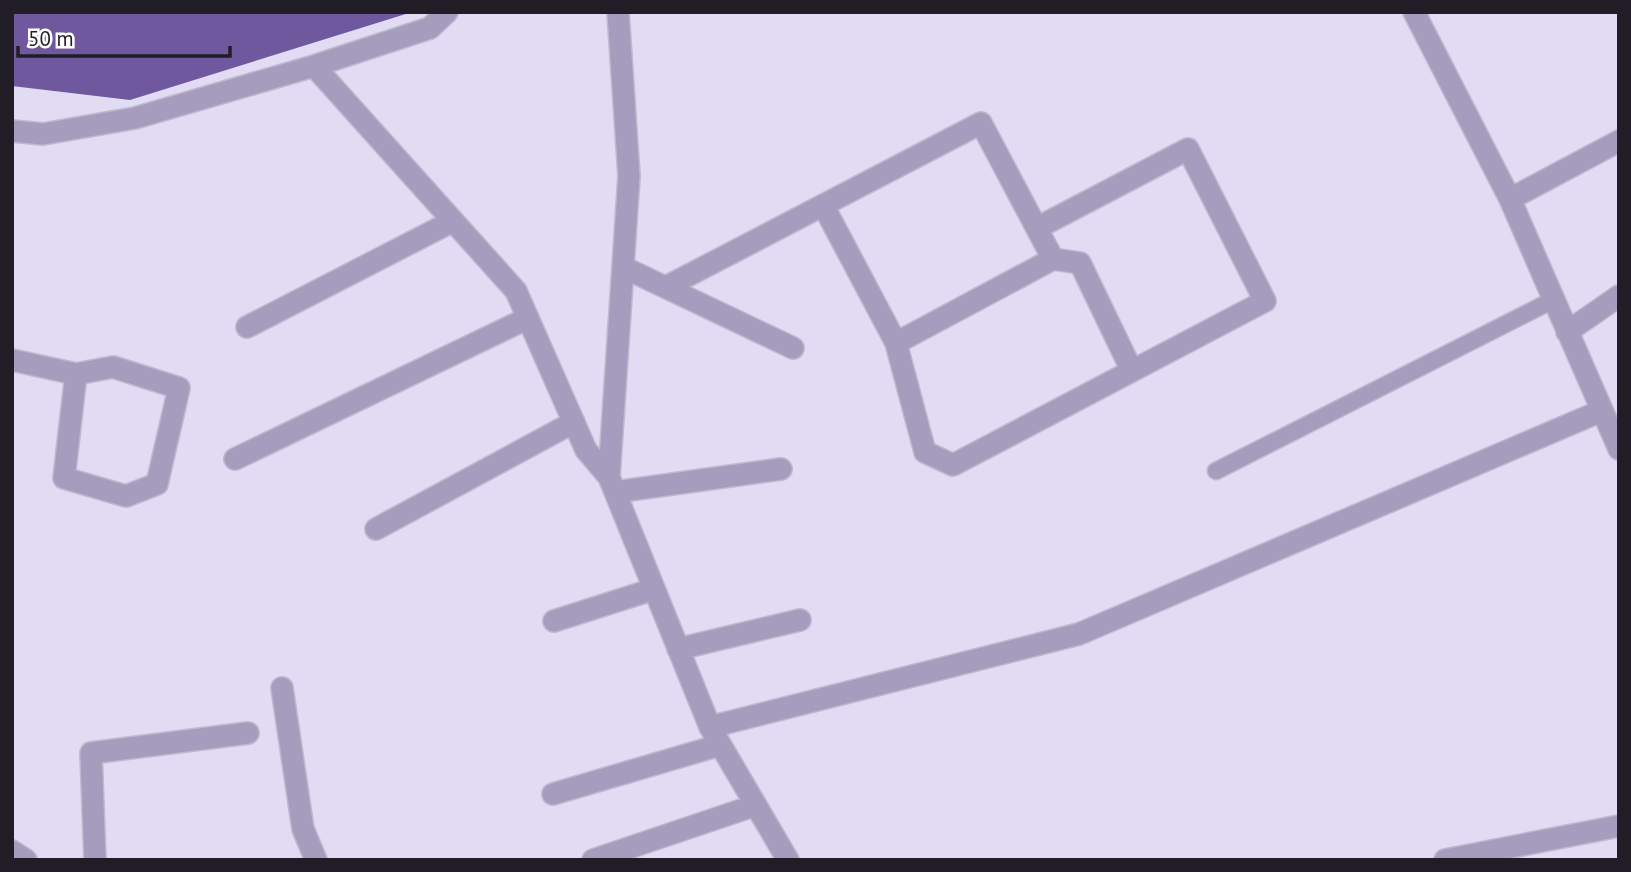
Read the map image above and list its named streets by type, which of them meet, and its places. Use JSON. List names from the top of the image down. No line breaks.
{"scale_bar":"50 m"}
